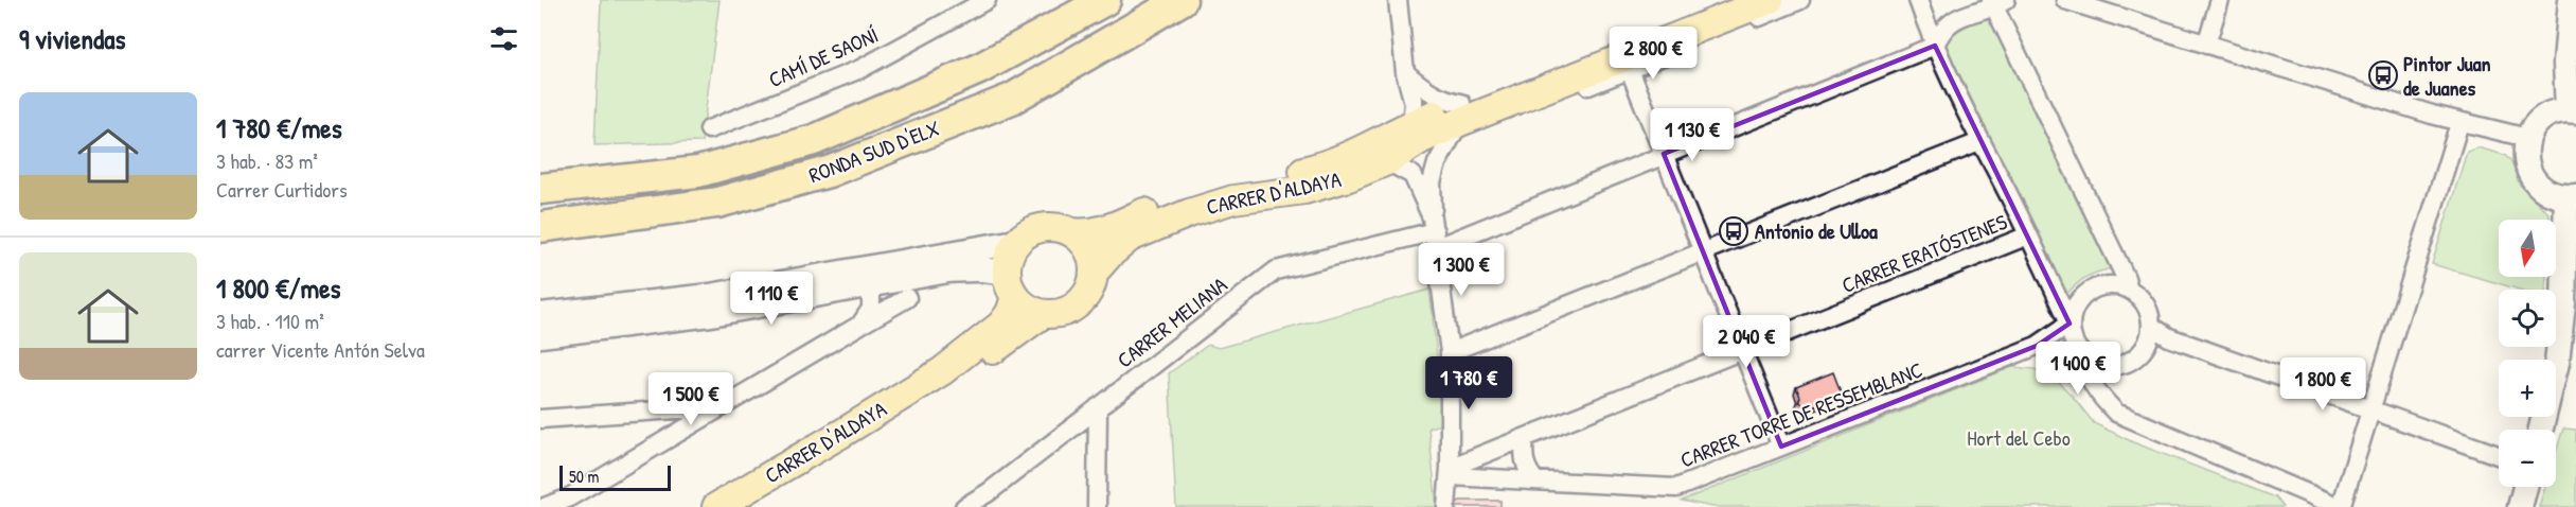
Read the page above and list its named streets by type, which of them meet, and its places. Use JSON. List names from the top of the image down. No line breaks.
{"streets":{"highway":["RONDA SUD D'ELX"],"main road":["CARRER D'ALDAYA"],"street":["CAMÍ DE SAONÍ","CARRER ERATÓSTENES","CARRER MELIANA","CARRER TORRE DE RESSEMBLANC"]},"crossings":[["CARRER ERATÓSTENES","CARRER TORRE DE RESSEMBLANC"]],"parks":["Hort del Cebo"],"places":{"bus stop":["Pintor Juan de Juanes","Antonio de Ulloa"]},"scale_bar":"50 m","north":"bottom","page":{"heading":"9 viviendas","price":["2 800 €","1 130 €","1 300 €","1 110 €","2 040 €","1 400 €","1 780 €","1 800 €","1 500 €"],"list":[{"name":"1 780 €/mes","note":"3 hab. · 83 m² · Carrer Curtidors"},{"name":"1 800 €/mes","note":"3 hab. · 110 m² · carrer Vicente Antón Selva"}],"map_buttons":["+","−"],"scale":"50 m"}}
